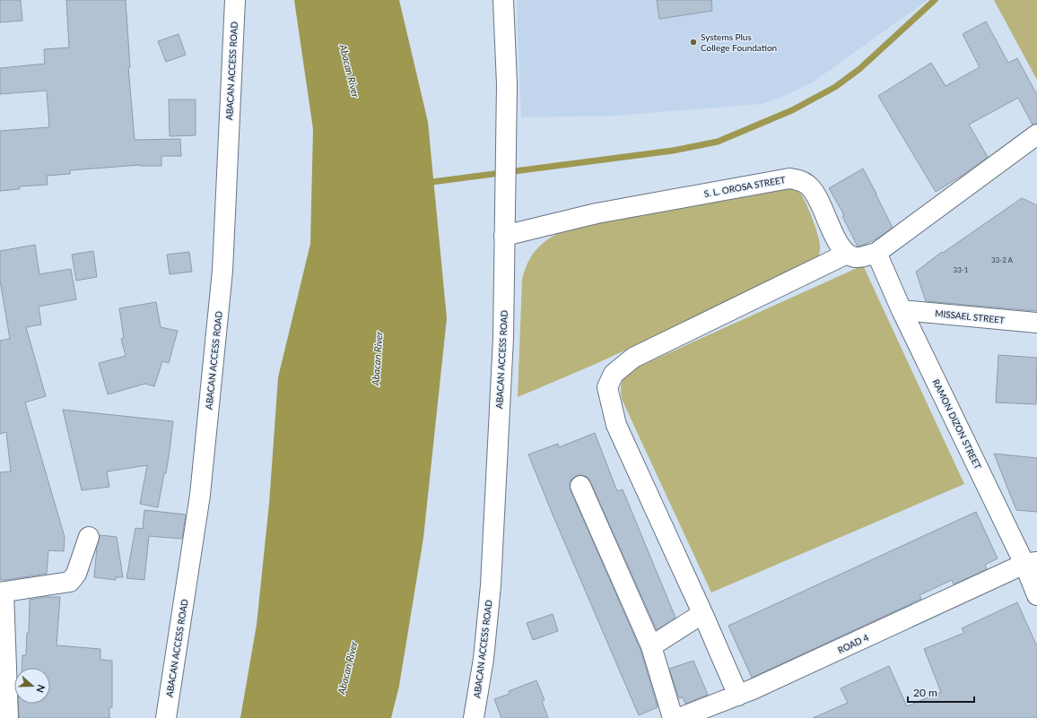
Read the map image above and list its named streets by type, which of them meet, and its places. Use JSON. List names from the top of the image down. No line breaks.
{"streets":{"street":["ABACAN ACCESS ROAD","S. L. OROSA STREET","MISSAEL STREET","RAMON DIZON STREET","ROAD 4"]},"crossings":[["ABACAN ACCESS ROAD","S. L. OROSA STREET"],["MISSAEL STREET","RAMON DIZON STREET"],["RAMON DIZON STREET","ROAD 4"]],"water":["Abacan River"],"places":["Systems Plus College Foundation"],"house_numbers":["33-2 A","33-1"],"scale_bar":"20 m","north":"right"}
